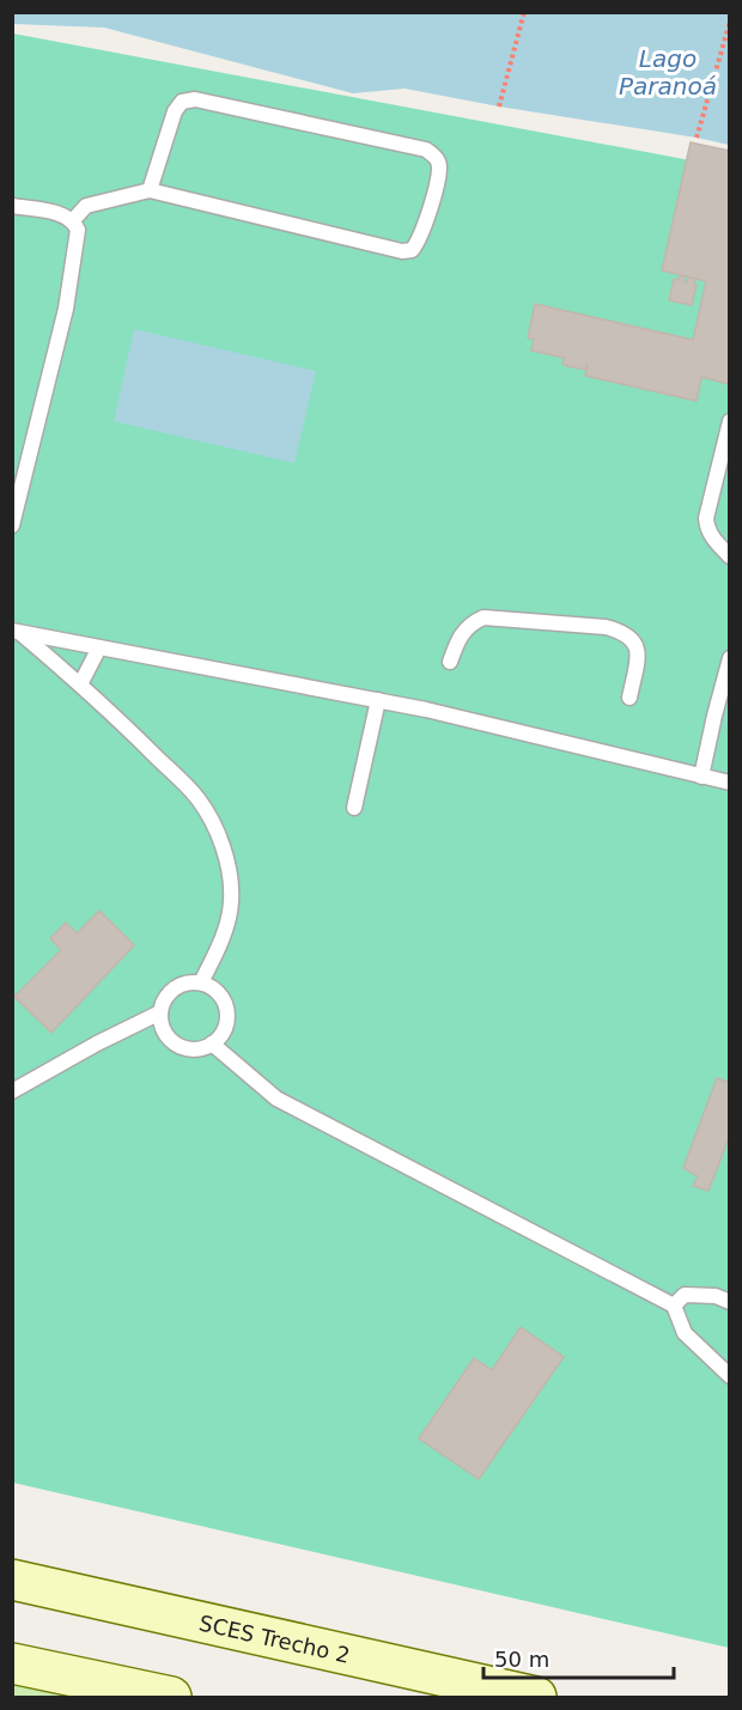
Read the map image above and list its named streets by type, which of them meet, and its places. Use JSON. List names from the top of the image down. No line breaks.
{"streets":{"main road":["SCES Trecho 2"]},"water":["Lago Paranoá"],"scale_bar":"50 m"}
